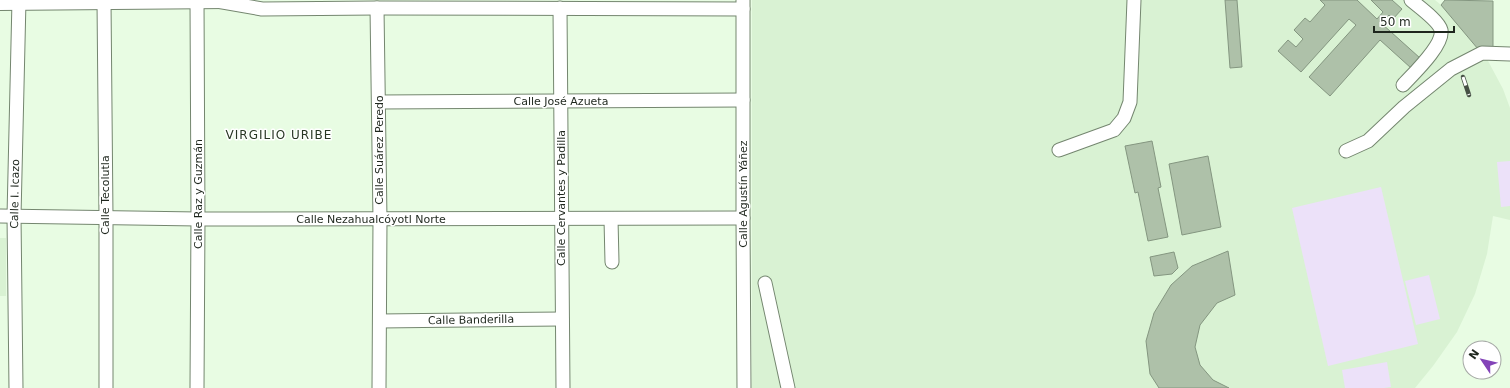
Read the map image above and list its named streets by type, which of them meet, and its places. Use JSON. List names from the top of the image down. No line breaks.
{"streets":{"street":["Calle José Azueta","Calle Suárez Peredo","Calle I. Icazo","Calle Raz y Guzmán","Calle Agustín Yáñez","Calle Tecolutla","Calle Cervantes y Padilla","Calle Nezahualcóyotl Norte","Calle Banderilla"]},"crossings":[["Calle José Azueta","Calle Suárez Peredo"],["Calle José Azueta","Calle Agustín Yáñez"],["Calle José Azueta","Calle Cervantes y Padilla"],["Calle Suárez Peredo","Calle Nezahualcóyotl Norte"],["Calle Suárez Peredo","Calle Banderilla"],["Calle I. Icazo","Calle Nezahualcóyotl Norte"],["Calle Raz y Guzmán","Calle Nezahualcóyotl Norte"],["Calle Agustín Yáñez","Calle Nezahualcóyotl Norte"],["Calle Tecolutla","Calle Nezahualcóyotl Norte"],["Calle Cervantes y Padilla","Calle Nezahualcóyotl Norte"],["Calle Cervantes y Padilla","Calle Banderilla"]],"districts":["VIRGILIO URIBE"],"scale_bar":"50 m","north":"top left"}
